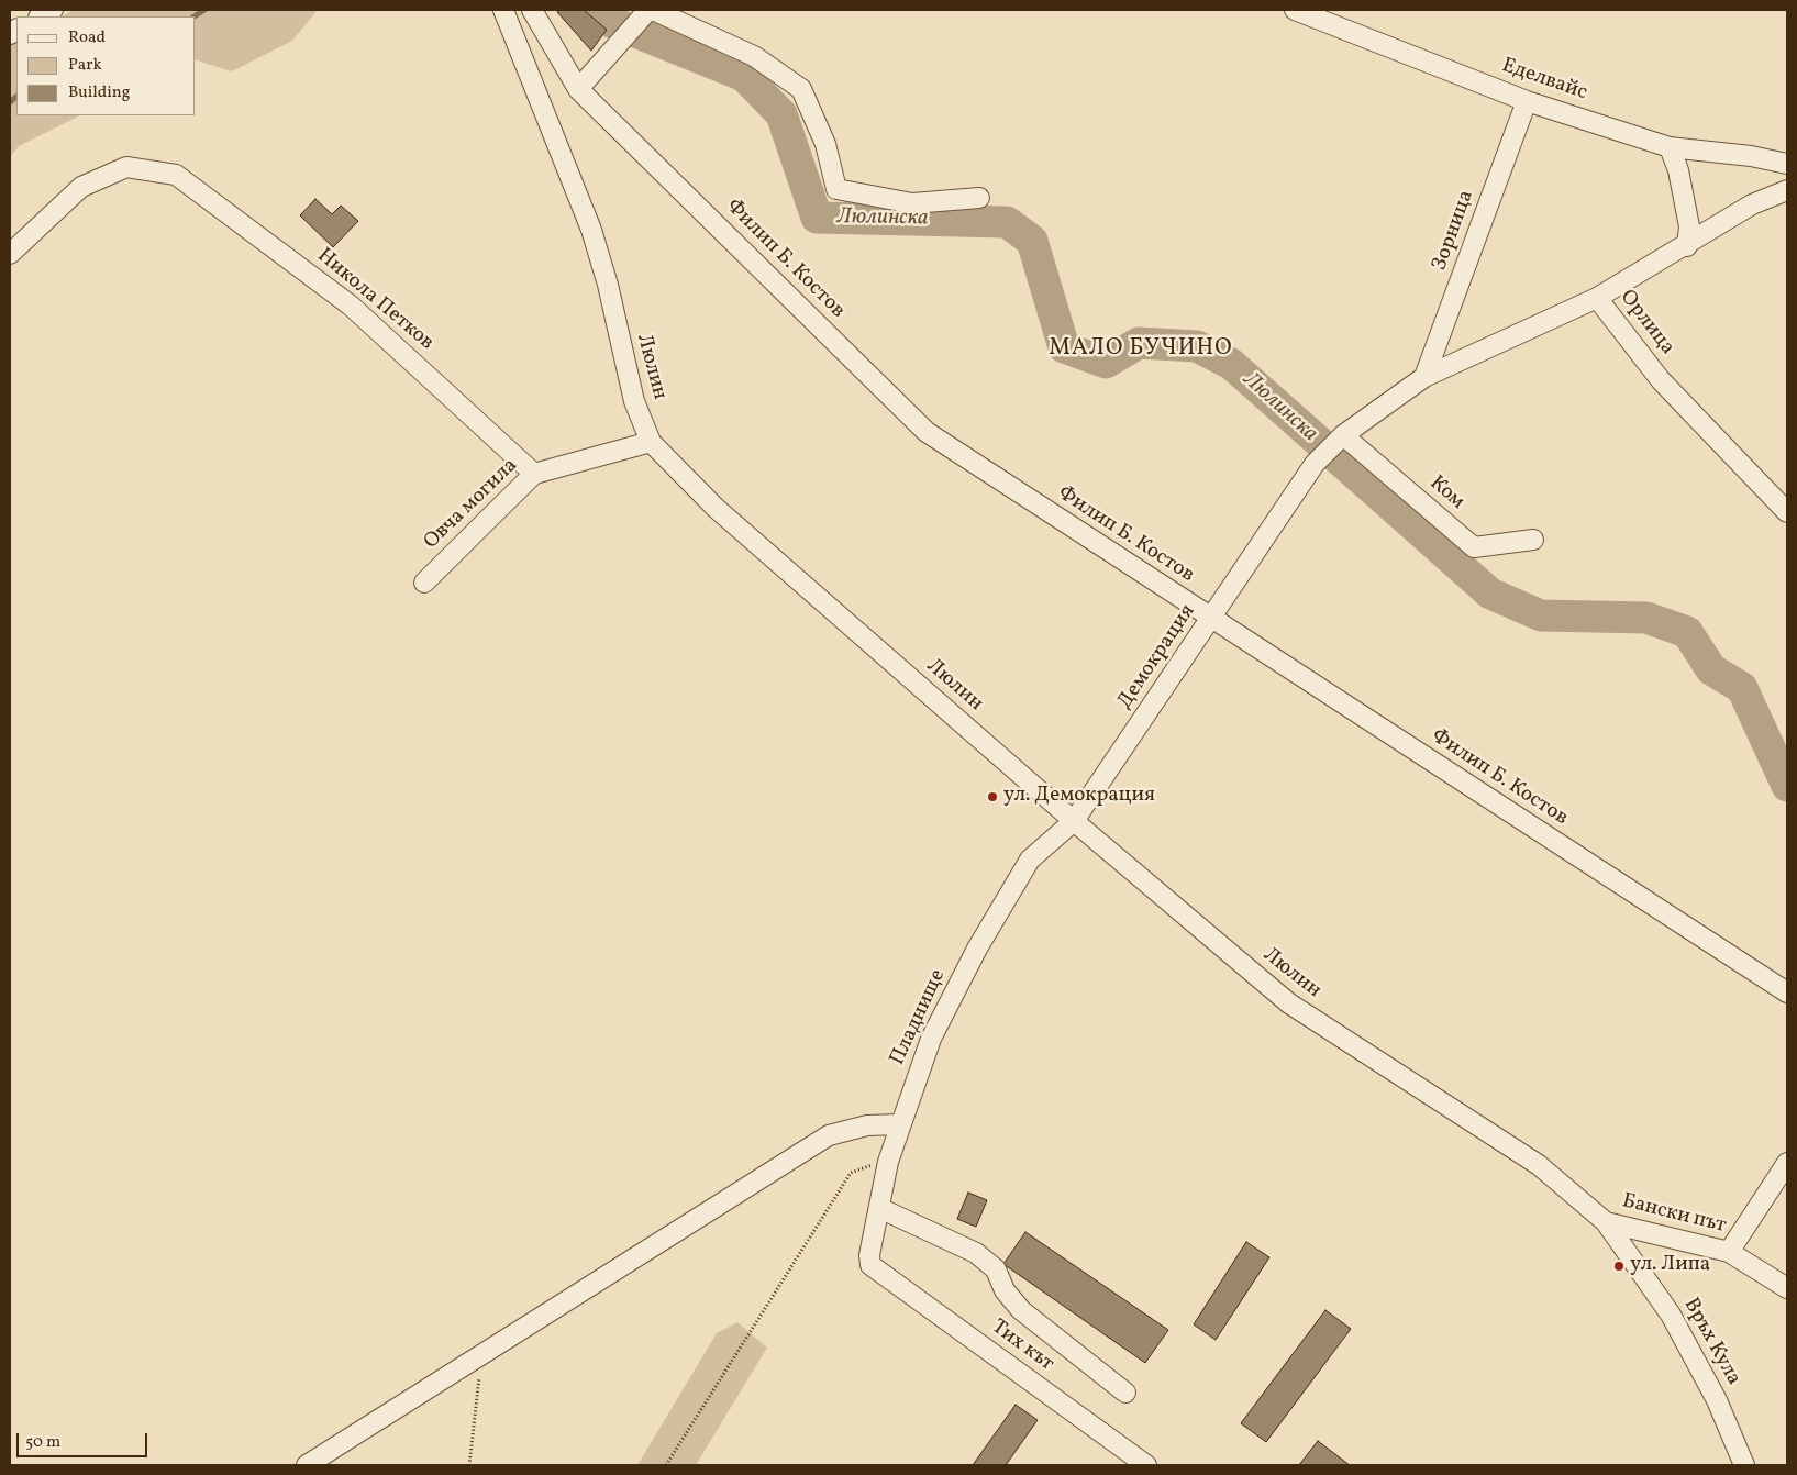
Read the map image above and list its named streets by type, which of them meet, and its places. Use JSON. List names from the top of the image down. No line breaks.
{"streets":{"street":["Еделвайс","Зорница","Филип Б. Костов","Никола Петков","Орлица","Люлин","Ком","Овча могила","Демокрация","Пладнище","Бански път","Връх Кула","Тих кът"]},"crossings":[["Еделвайс","Зорница"],["Зорница","Демокрация"],["Филип Б. Костов","Демокрация"],["Никола Петков","Овча могила"],["Орлица","Демокрация"],["Люлин","Овча могила"],["Люлин","Демокрация"],["Люлин","Пладнище"],["Люлин","Бански път"],["Люлин","Връх Кула"],["Ком","Демокрация"],["Демокрация","Пладнище"],["Пладнище","Тих кът"],["Бански път","Връх Кула"]],"districts":["МАЛО БУЧИНО"],"water":["Люлинска"],"places":["ул. Демокрация","ул. Липа"],"legend":["Road","Park","Building"],"scale_bar":"50 m"}
